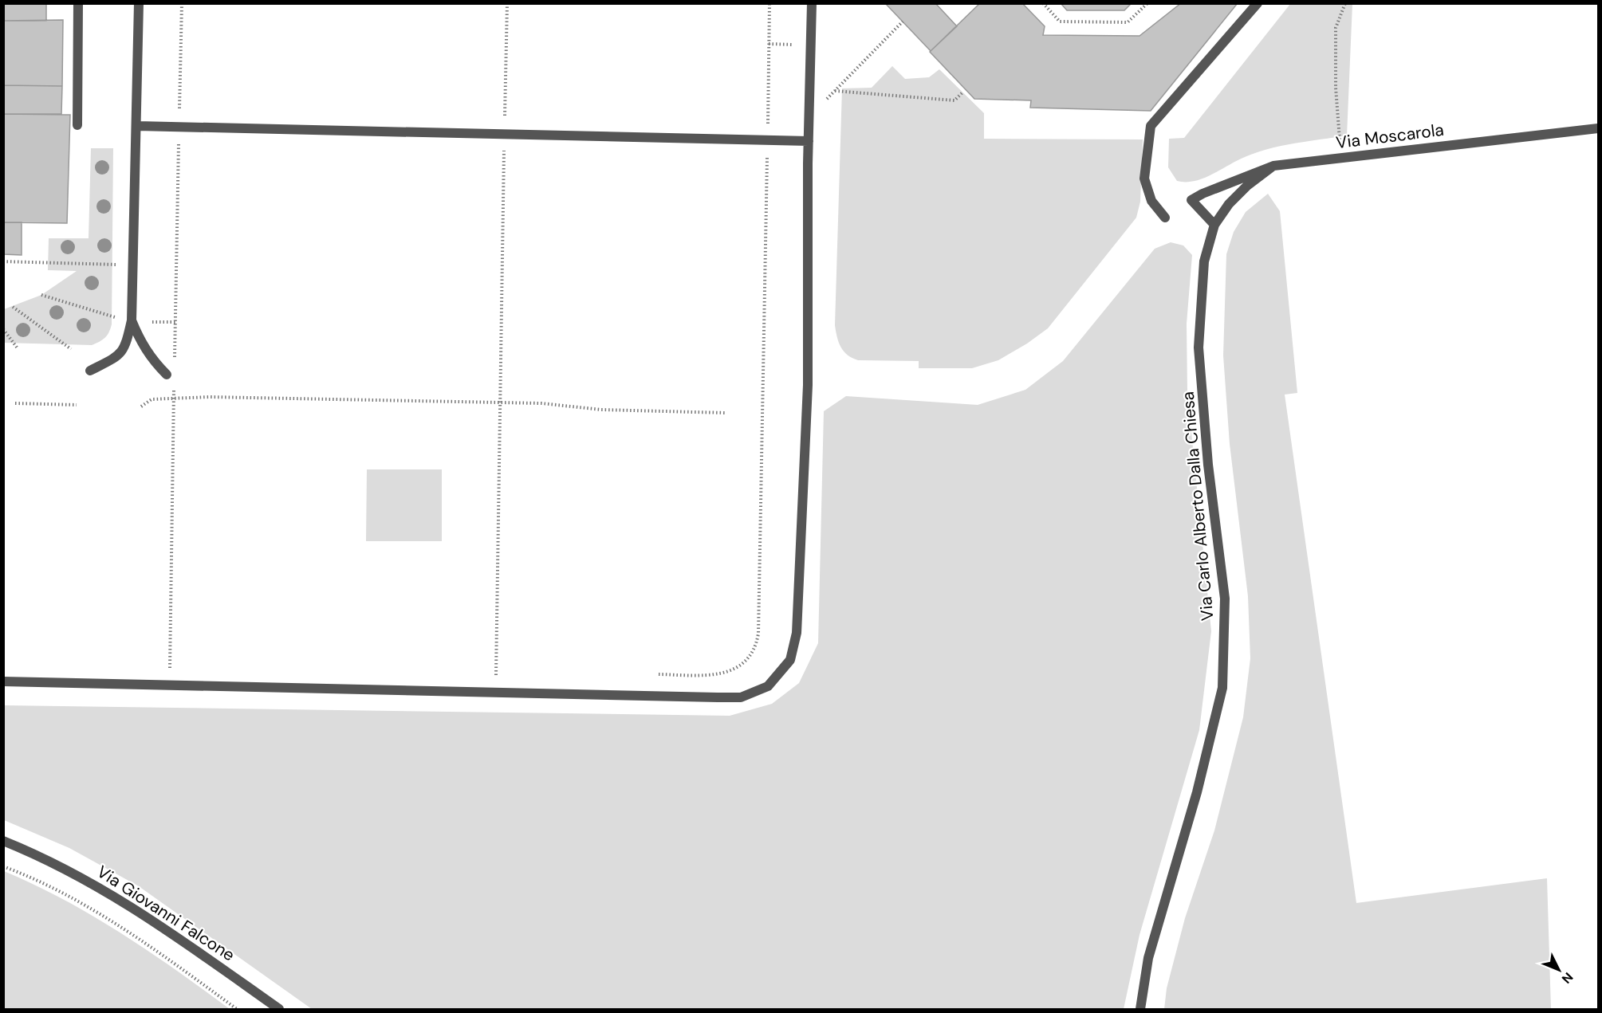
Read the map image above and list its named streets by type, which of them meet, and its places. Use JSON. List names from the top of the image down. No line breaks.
{"streets":{"street":["Via Moscarola","Via Carlo Alberto Dalla Chiesa","Via Giovanni Falcone"]},"crossings":[["Via Moscarola","Via Carlo Alberto Dalla Chiesa"]],"north":"bottom right"}
